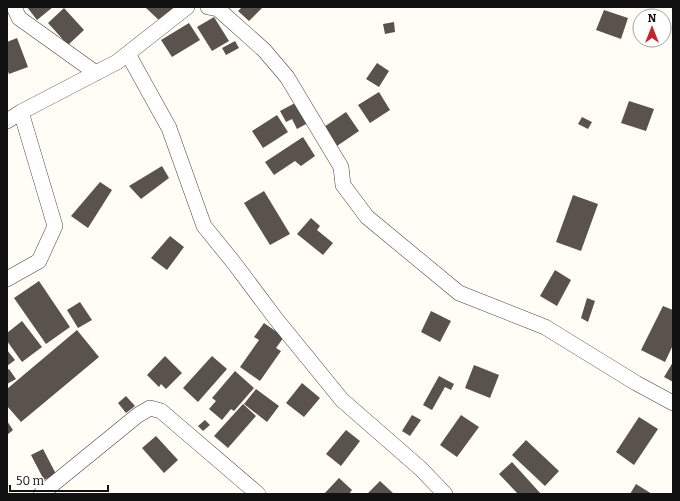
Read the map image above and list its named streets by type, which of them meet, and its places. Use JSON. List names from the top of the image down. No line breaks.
{"scale_bar":"50 m","north":"top"}
